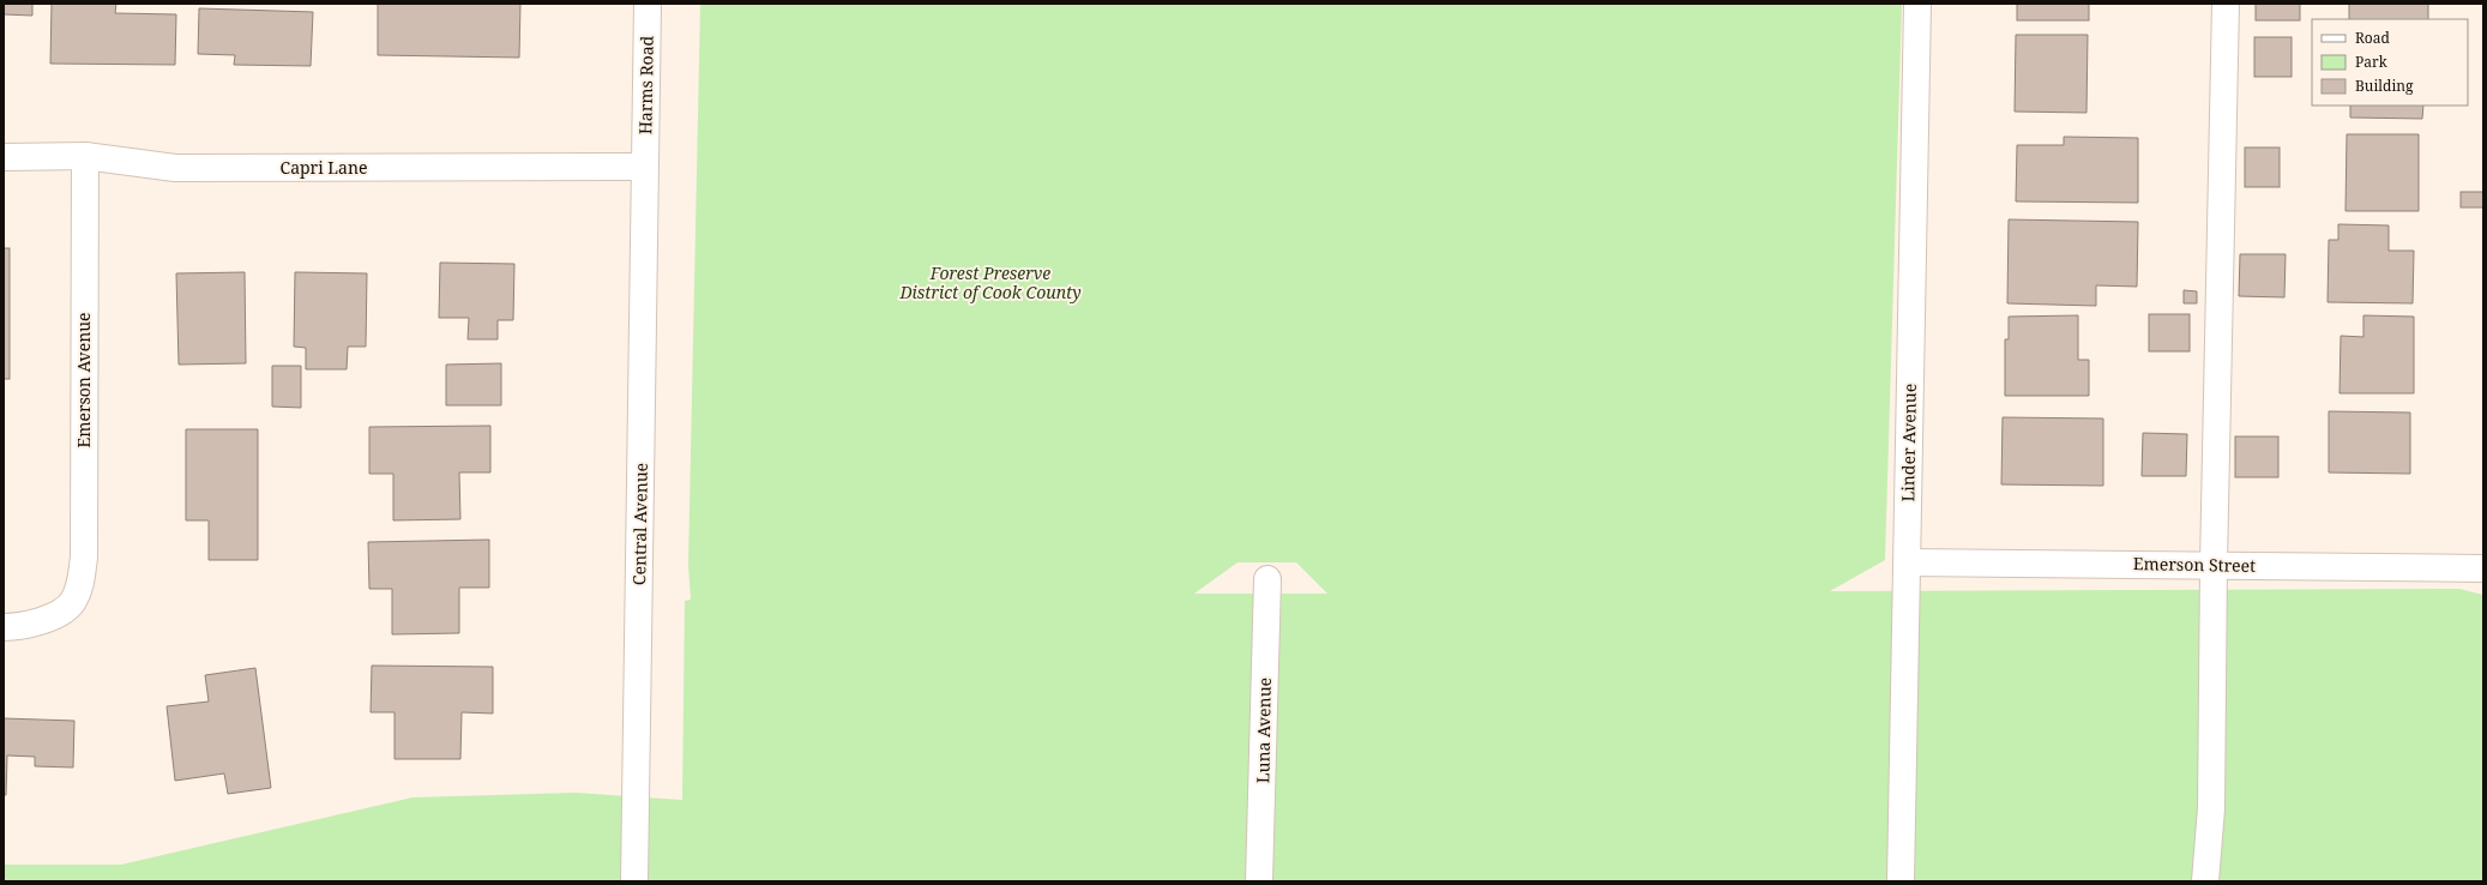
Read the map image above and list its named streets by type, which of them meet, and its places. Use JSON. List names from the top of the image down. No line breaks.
{"streets":{"street":["Harms Road","Capri Lane","Emerson Avenue","Linder Avenue","Central Avenue","Emerson Street","Luna Avenue"]},"crossings":[["Harms Road","Capri Lane"],["Harms Road","Central Avenue"],["Capri Lane","Emerson Avenue"],["Capri Lane","Central Avenue"],["Linder Avenue","Emerson Street"]],"parks":["Forest Preserve District of Cook County"],"legend":["Road","Park","Building"]}
